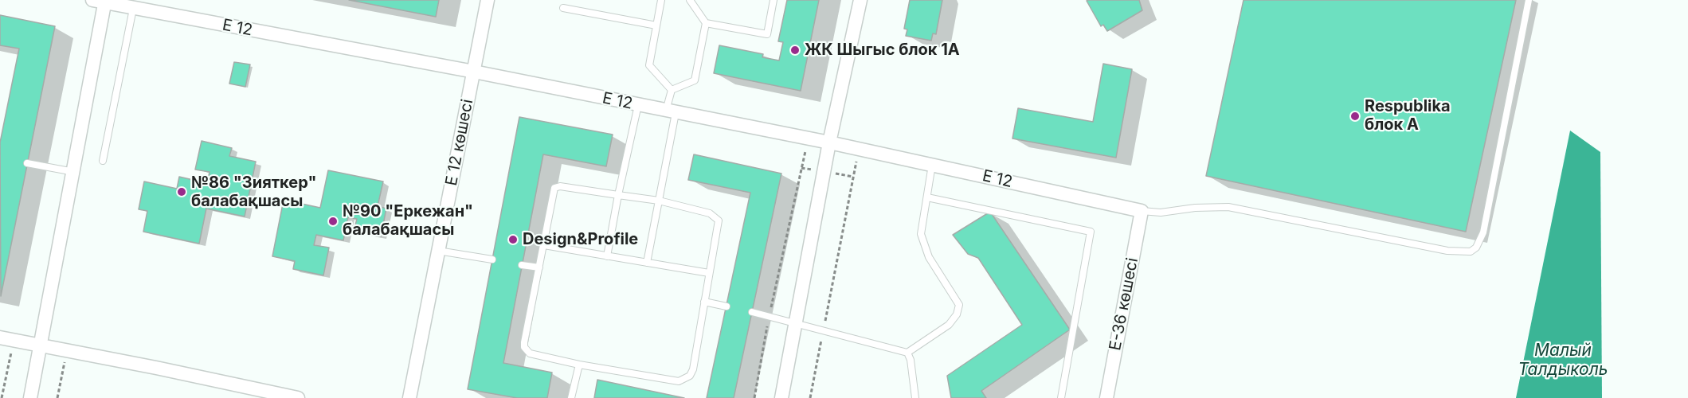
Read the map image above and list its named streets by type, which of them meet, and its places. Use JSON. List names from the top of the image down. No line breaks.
{"streets":{"street":["E 12","Е 12 көшесі","Е-36 көшесі"]},"crossings":[["E 12","Е 12 көшесі"],["E 12","Е-36 көшесі"]],"water":["Малый Талдыколь"],"places":["ЖК Шыгыс блок 1А","Respublika блок А","№86 \"Зияткер\" балабақшасы","№90 \"Еркежан\" балабақшасы","Design&Profile"]}
